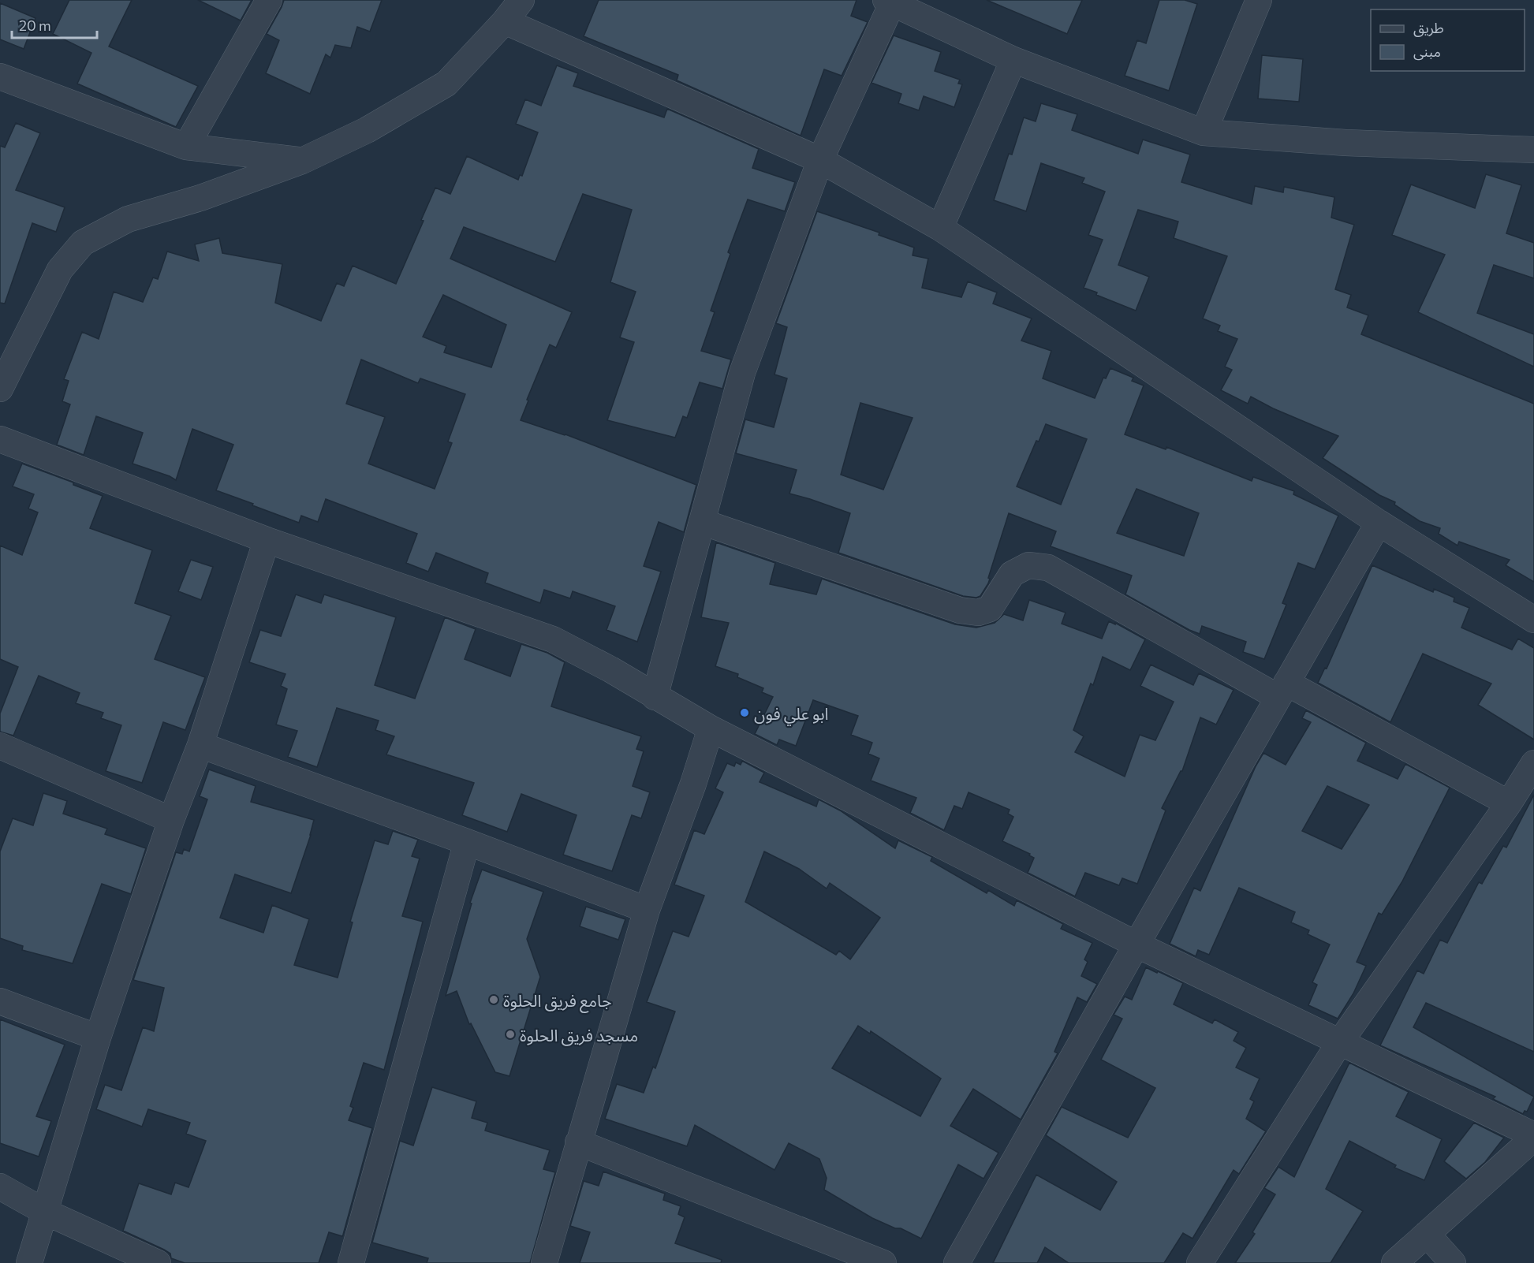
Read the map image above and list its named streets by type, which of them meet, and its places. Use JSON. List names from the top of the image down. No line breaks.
{"places":["ابو علي فون","جامع فريق الحلوة","مسجد فريق الحلوة"],"legend":["طريق","مبنى"],"scale_bar":"20 m"}
